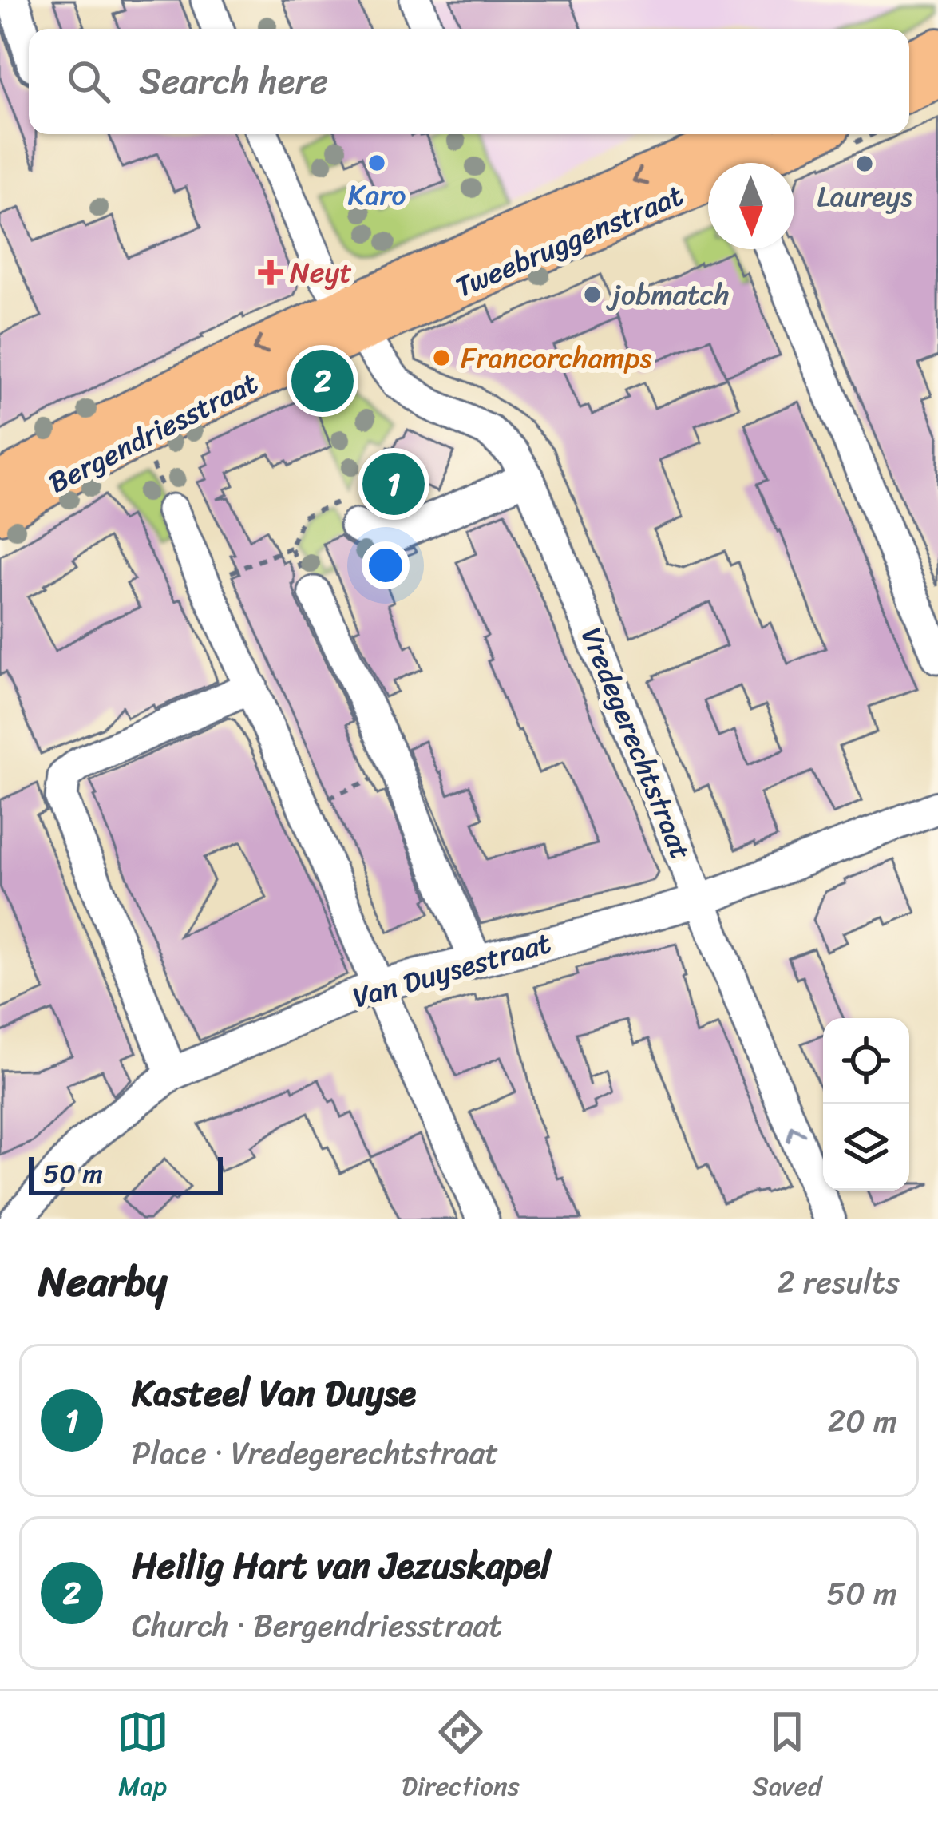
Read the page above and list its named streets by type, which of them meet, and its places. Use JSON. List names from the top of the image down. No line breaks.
{"streets":{"main road":["Tweebruggenstraat","Bergendriesstraat"],"street":["Vredegerechtstraat","Van Duysestraat"]},"crossings":[["Tweebruggenstraat","Bergendriesstraat"],["Tweebruggenstraat","Vredegerechtstraat"],["Bergendriesstraat","Vredegerechtstraat"],["Vredegerechtstraat","Van Duysestraat"]],"places":{"other":["Karo","Laureys","jobmatch","Francorchamps"],"health":["Neyt"]},"scale_bar":"50 m","north":"bottom","page":{"search":"Search here","pins":["2","1"],"scale":"50 m","heading":["Nearby","2 results"],"list":[{"mark":"1","name":"Kasteel Van Duyse","note":"Place · Vredegerechtstraat","value":"20 m"},{"mark":"2","name":"Heilig Hart van Jezuskapel","note":"Church · Bergendriesstraat","value":"50 m"}],"nav":["Map","Directions","Saved"]}}
